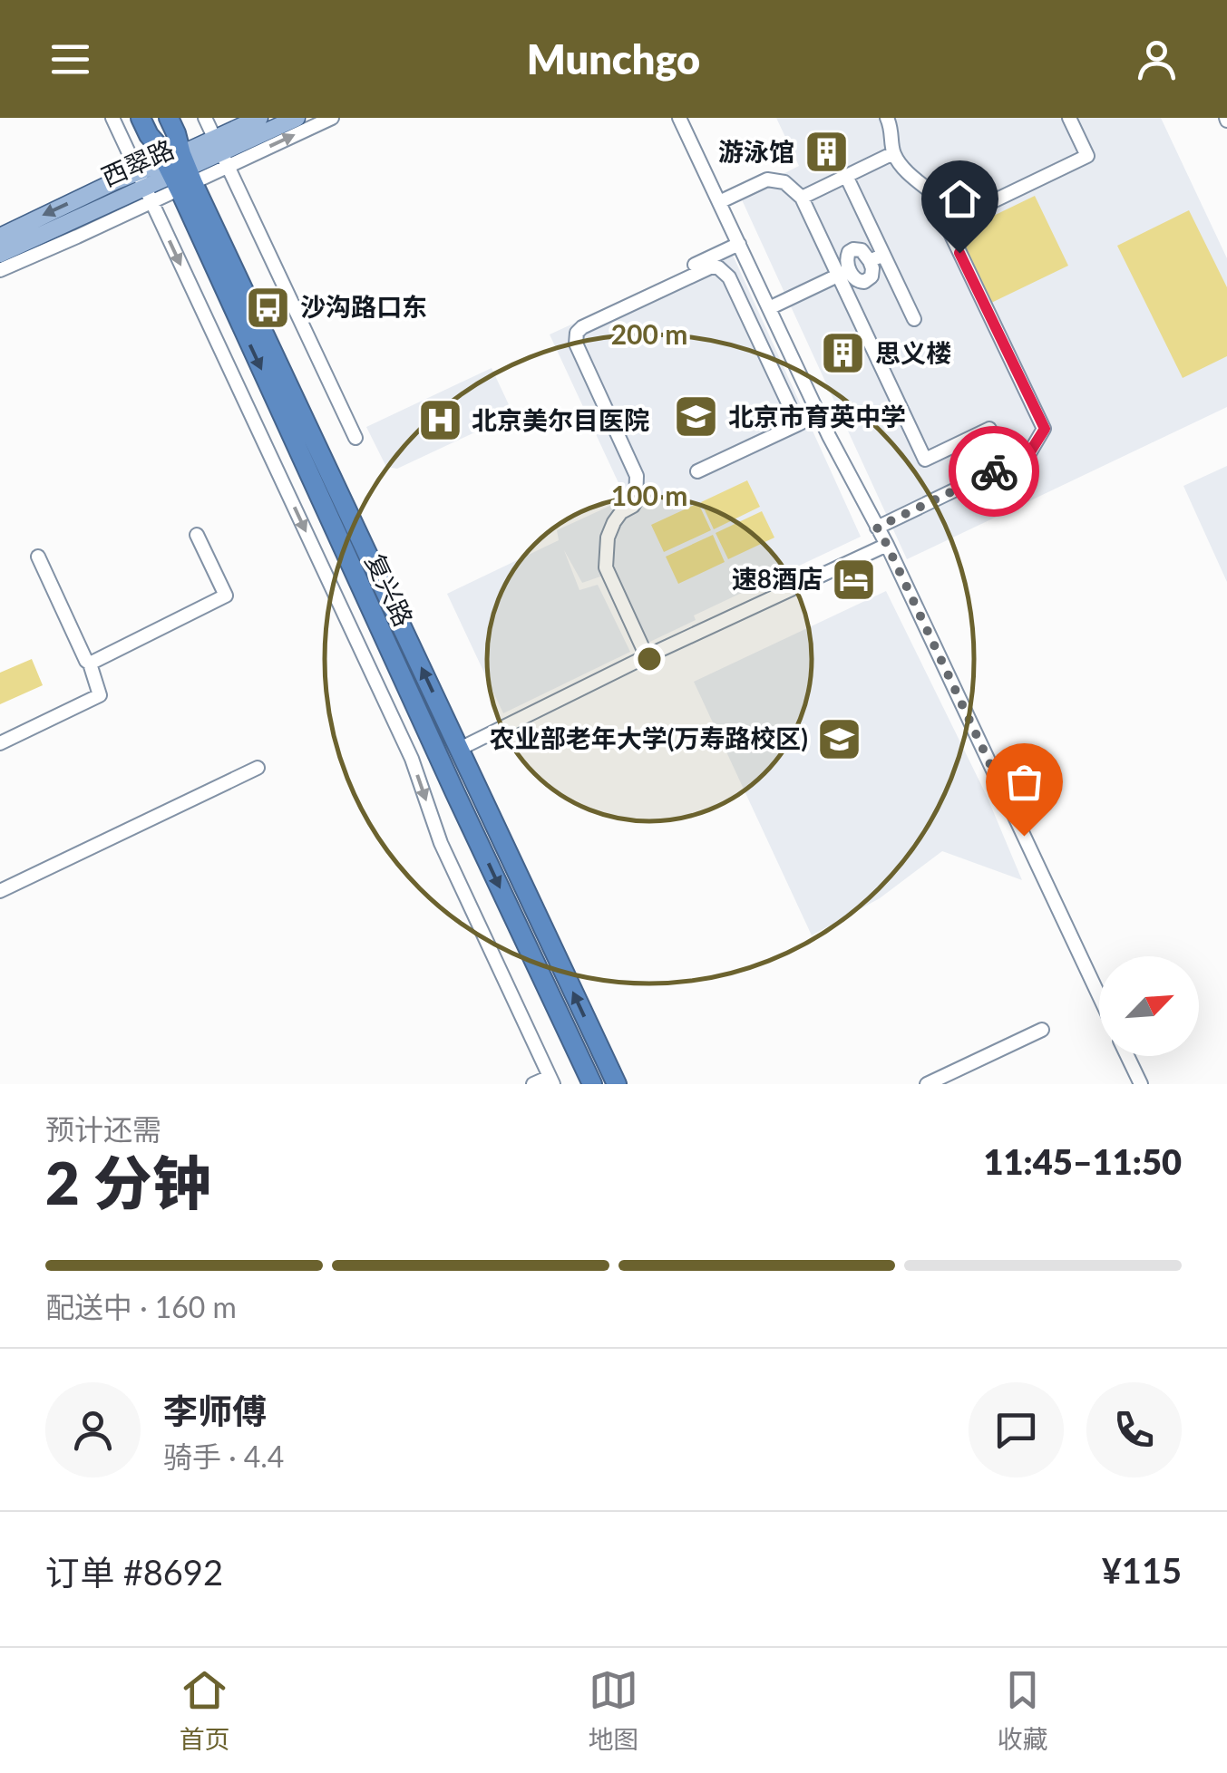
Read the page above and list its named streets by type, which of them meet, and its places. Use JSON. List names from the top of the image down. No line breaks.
{"streets":{"highway":["复兴路"],"main road":["西翠路"]},"crossings":[["西翠路","复兴路"]],"places":{"building":["游泳馆","思义楼"],"bus stop":["沙沟路口东"],"school or university":["北京市育英中学","农业部老年大学(万寿路校区)"],"hospital":["北京美尔目医院"],"hotel":["速8酒店"]},"north":"top right","page":{"header":"Munchgo","heading":["2 分钟","预计还需","11:45–11:50"],"panel":["李师傅","骑手 · 4.4","订单 #8692","¥115"],"bar":"配送中 · 160 m","tabs":["首页","地图","收藏"]},"rings":["200 m","100 m"]}
